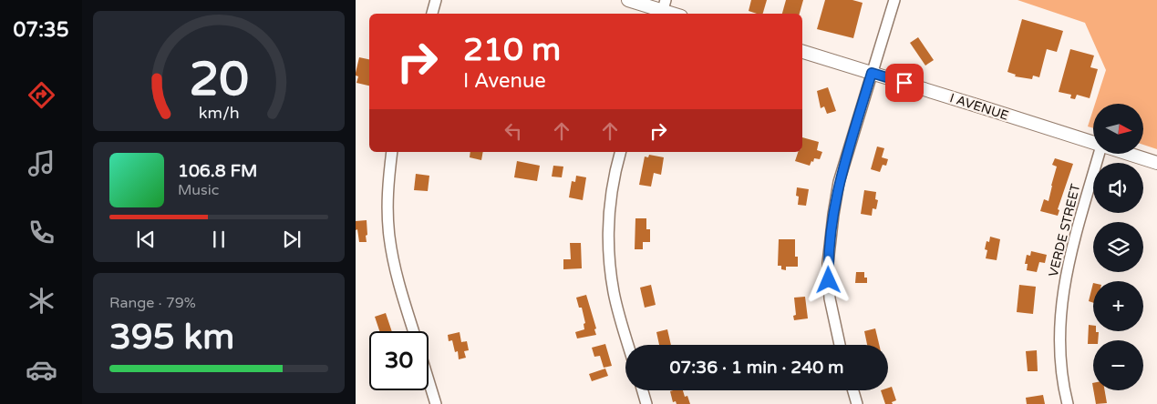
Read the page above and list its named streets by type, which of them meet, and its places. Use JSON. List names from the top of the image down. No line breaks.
{"streets":{"main road":["I AVENUE"],"street":["VERDE STREET"]},"north":"right","page":{"tabs":"07:35","turn":["210 m","I Avenue"],"map_buttons":["+","−"],"song":["106.8 FM","Music"],"tile":["Range · 79%","395 km"],"limit":"30","trip":"07:36 · 1 min · 240 m","gauge":["20","km/h"]}}
